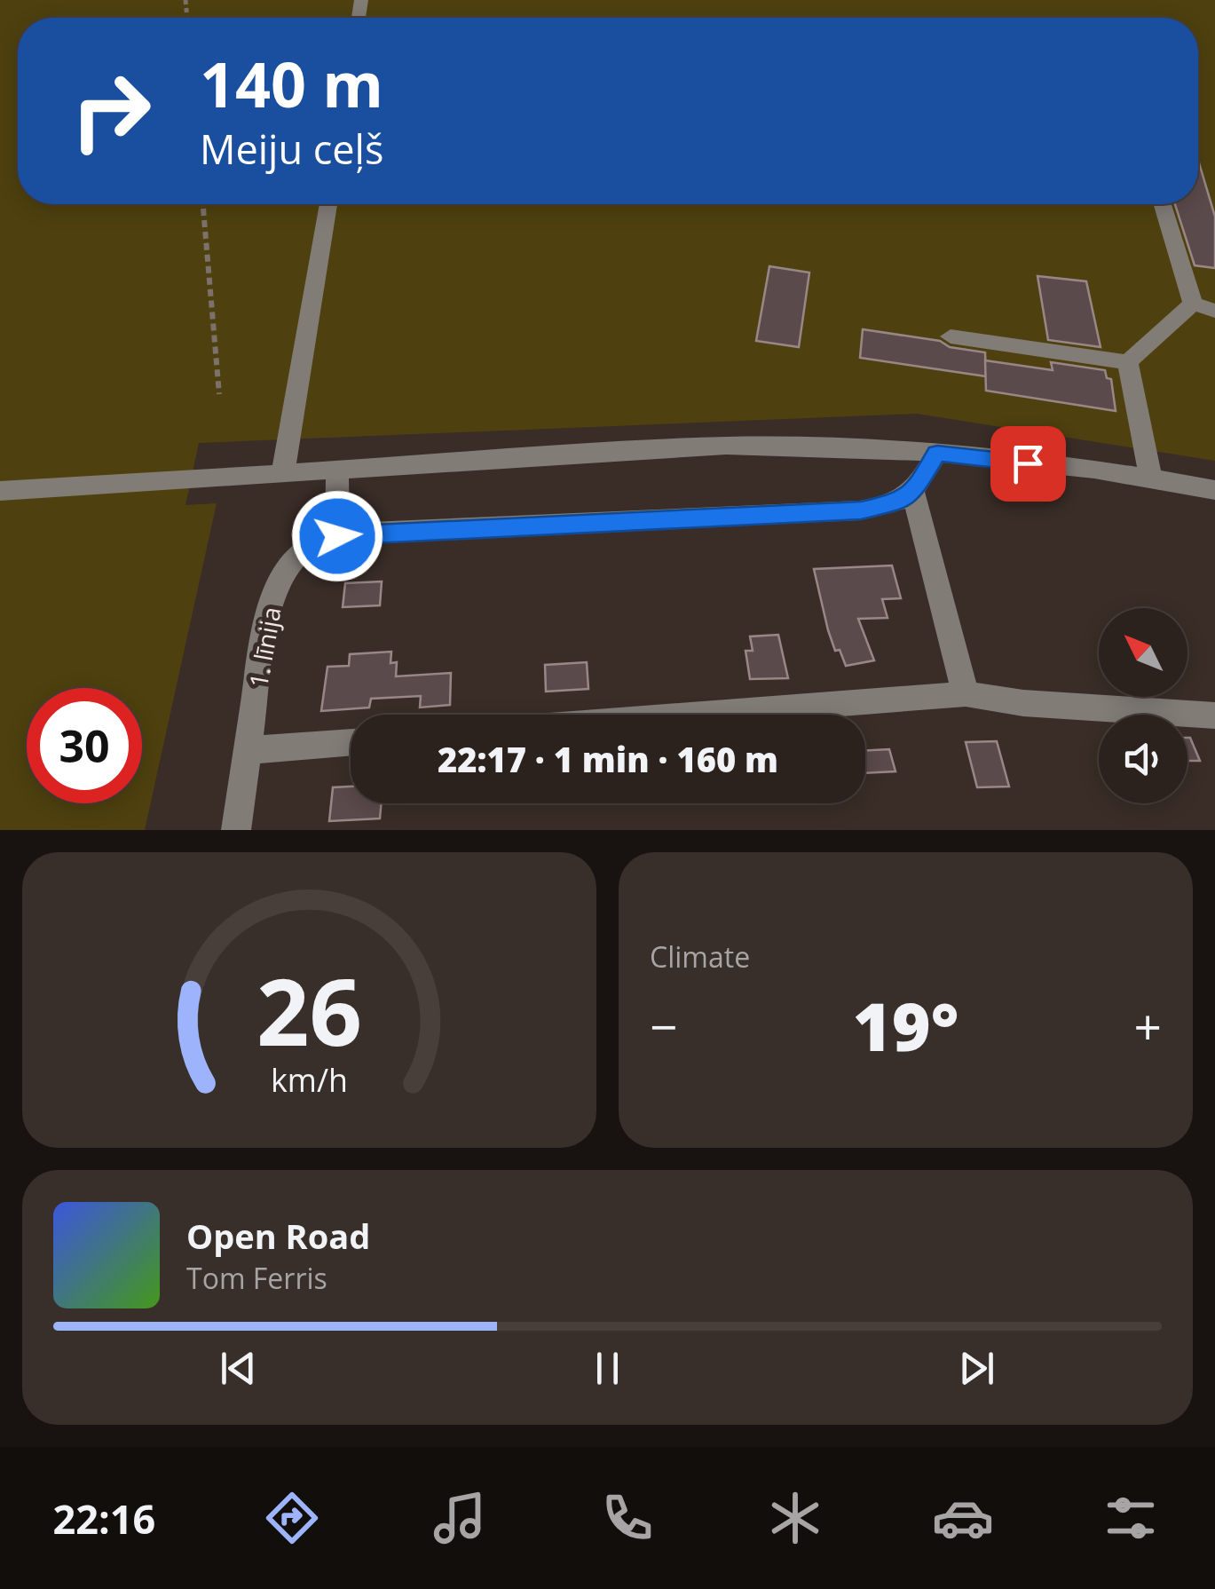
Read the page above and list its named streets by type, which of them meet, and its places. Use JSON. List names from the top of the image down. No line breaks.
{"streets":{"street":["1. līnija"]},"north":"top left","page":{"turn":["140 m","Meiju ceļš"],"limit":"30","trip":"22:17 · 1 min · 160 m","tile":"Climate","heat":["−","19°","+"],"song":["Open Road","Tom Ferris"],"tabs":"22:16","gauge":["26","km/h"]}}
